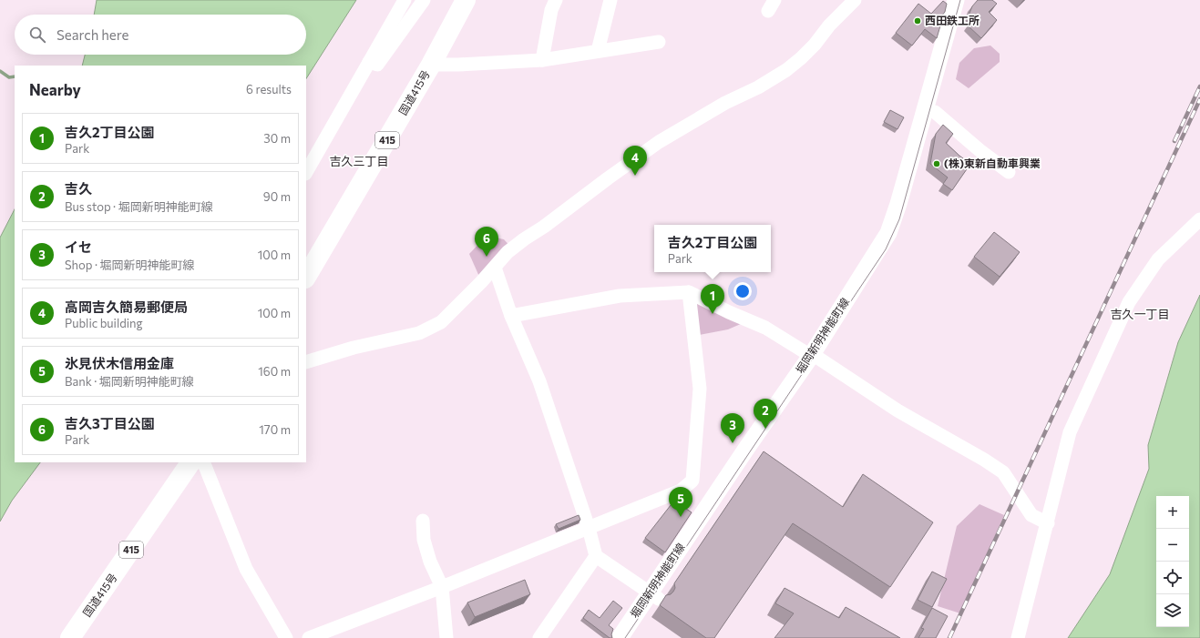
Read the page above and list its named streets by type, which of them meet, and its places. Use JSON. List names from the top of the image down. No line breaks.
{"streets":{"highway":["国道415号","415"],"main road":["堀岡新明神能町線"]},"districts":["吉久三丁目","吉久一丁目"],"places":["西田鉄工所","(株)東新自動車興業"],"page":{"search":"Search here","heading":["Nearby","6 results"],"list":[{"mark":"1","name":"吉久2丁目公園","note":"Park","value":"30 m"},{"mark":"2","name":"吉久","note":"Bus stop · 堀岡新明神能町線","value":"90 m"},{"mark":"3","name":"イセ","note":"Shop · 堀岡新明神能町線","value":"100 m"},{"mark":"4","name":"高岡吉久簡易郵便局","note":"Public building","value":"100 m"},{"mark":"5","name":"氷見伏木信用金庫","note":"Bank · 堀岡新明神能町線","value":"160 m"},{"mark":"6","name":"吉久3丁目公園","note":"Park","value":"170 m"}],"pins":["4","6","1","2","3","5"],"popup":["吉久2丁目公園","Park"],"map_buttons":["+","−"]}}
